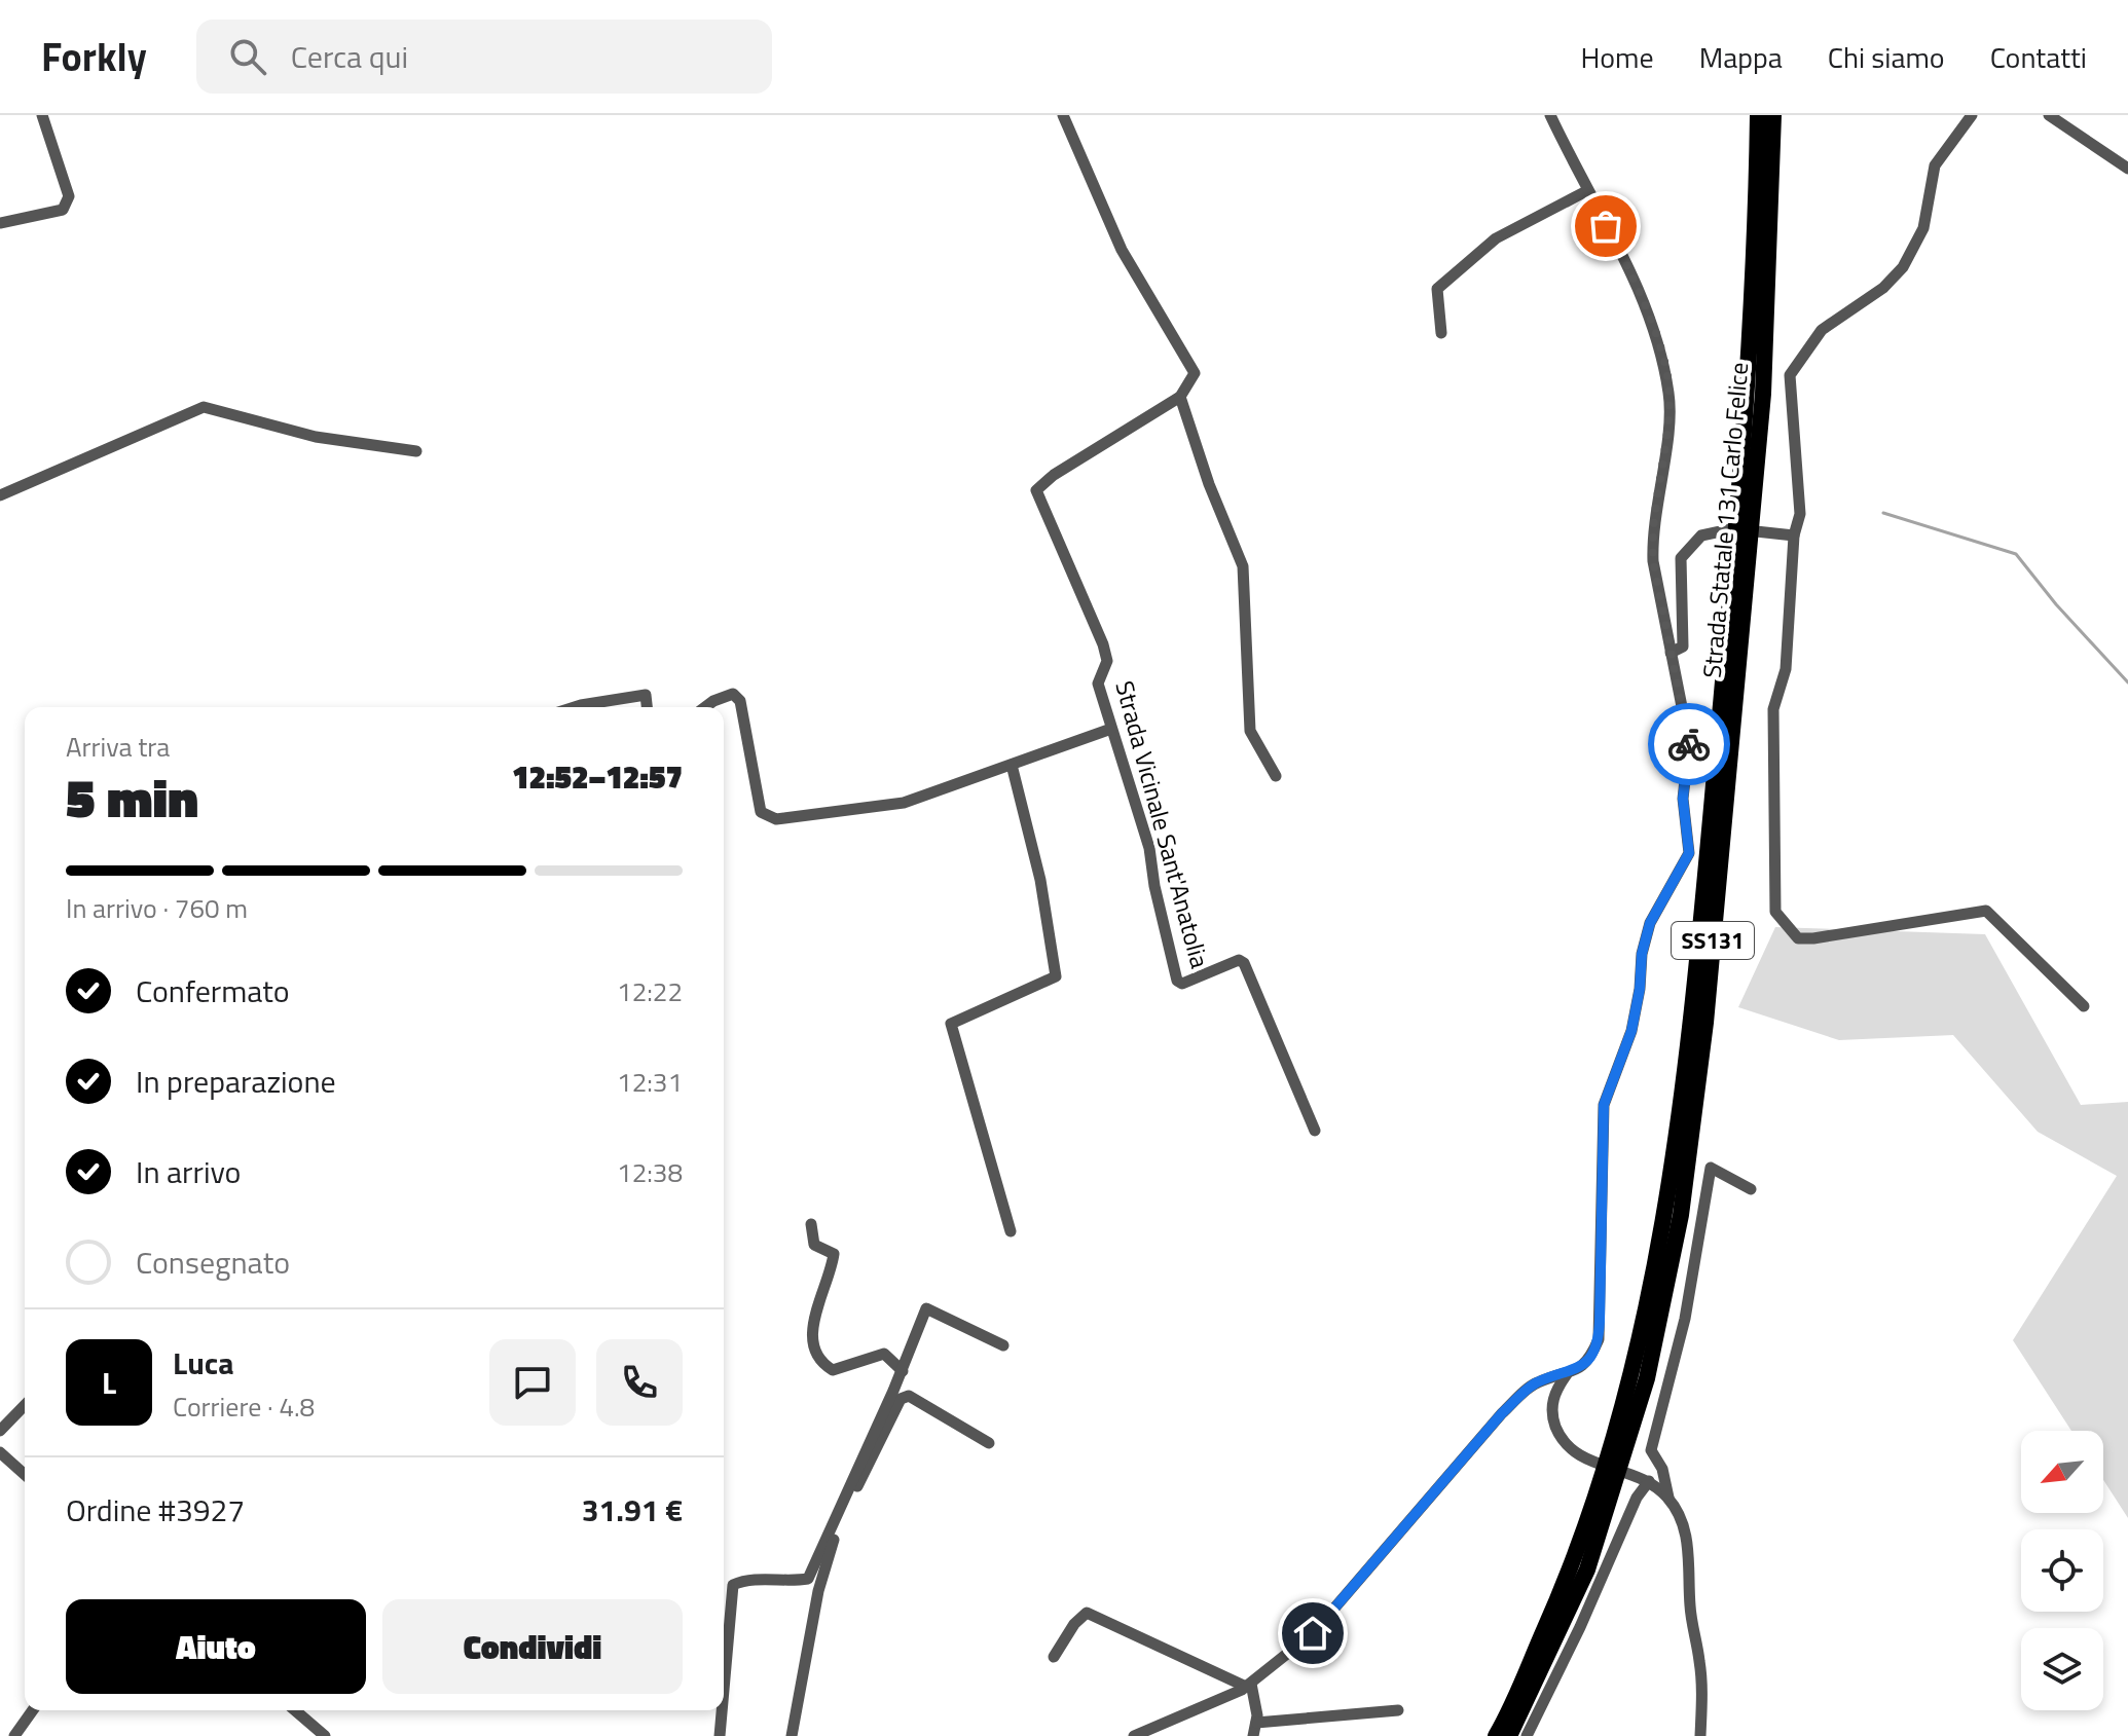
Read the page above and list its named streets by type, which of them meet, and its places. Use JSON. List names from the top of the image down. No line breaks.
{"streets":{"highway":["Strada Statale 131 Carlo Felice","SS131"],"street":["Strada Vicinale Sant'Anatolia"]},"north":"bottom left","page":{"header":"Forkly","search":"Cerca qui","nav":["Home","Mappa","Chi siamo","Contatti"],"heading":["5 min","Arriva tra","12:52–12:57"],"panel":["Luca","Corriere · 4.8","Ordine #3927","31.91 €"],"bar":"In arrivo · 760 m","list":[["Confermato","12:22"],["In preparazione","12:31"],["In arrivo","12:38"],"Consegnato"],"round":"L","buttons":["Aiuto","Condividi"]}}
